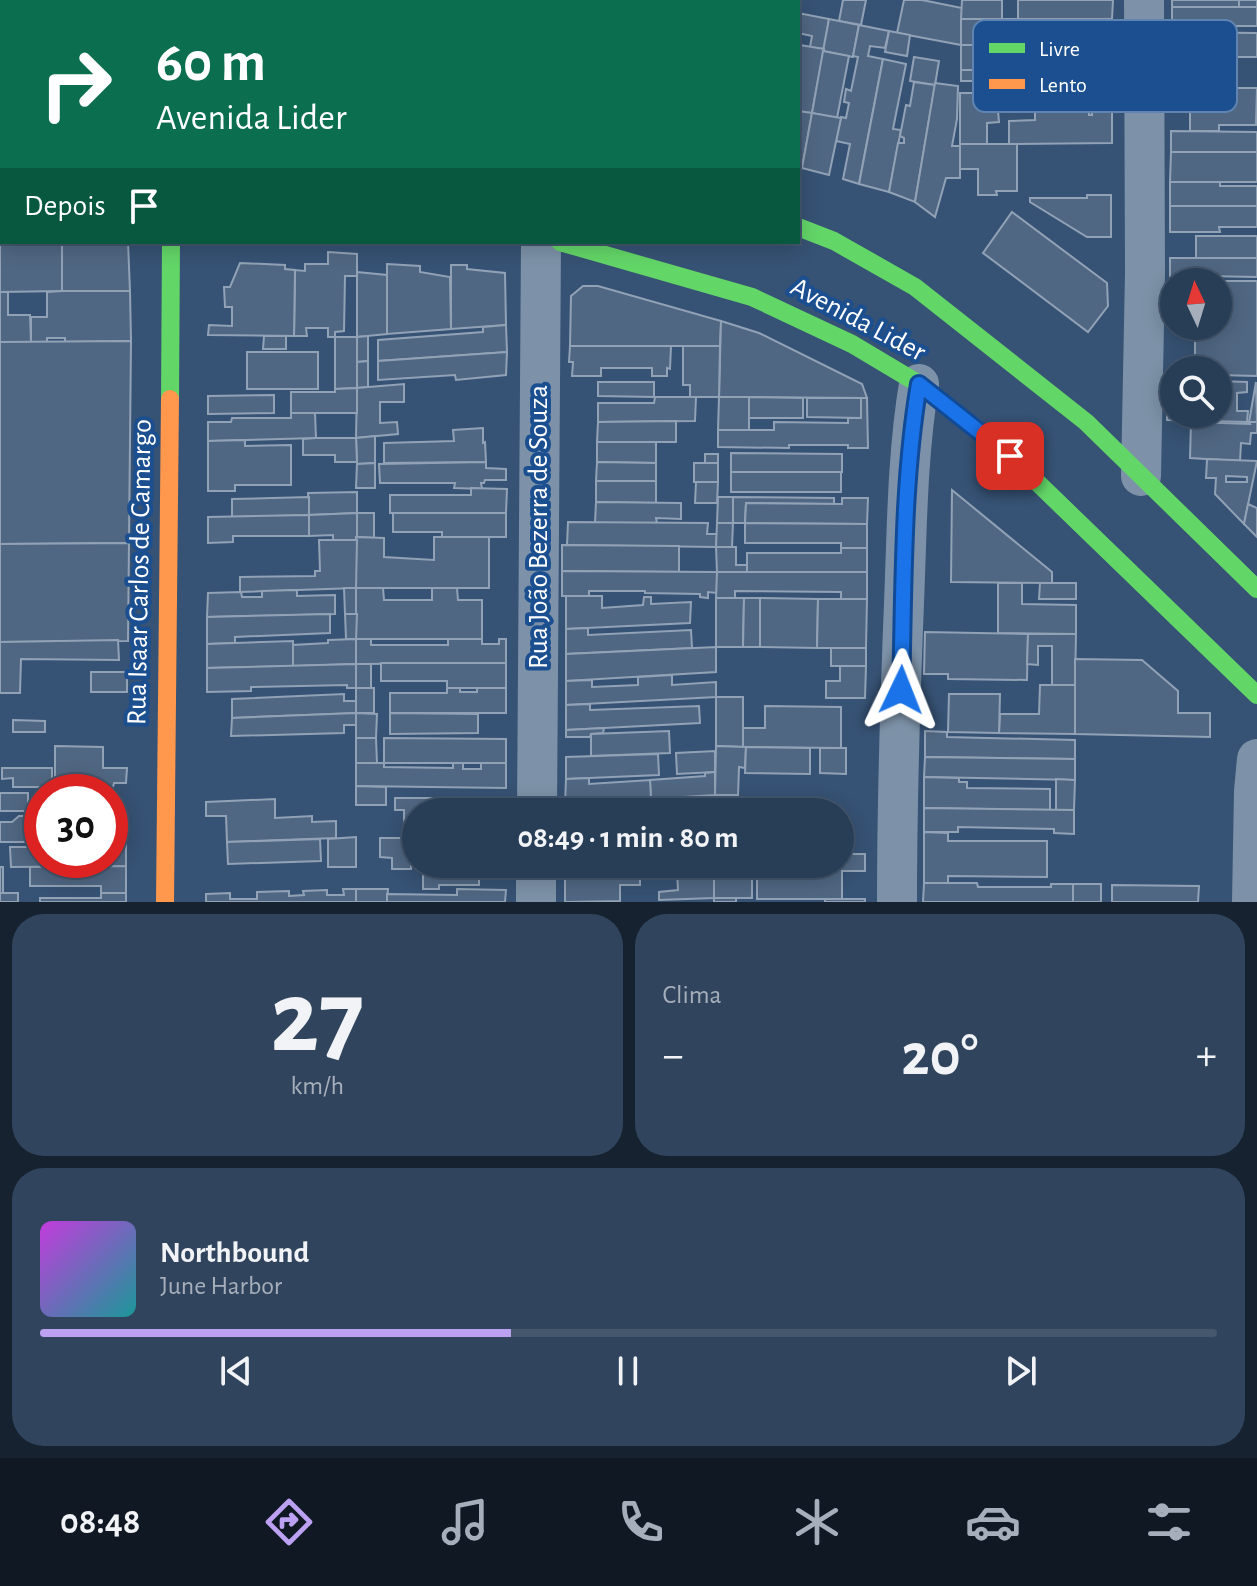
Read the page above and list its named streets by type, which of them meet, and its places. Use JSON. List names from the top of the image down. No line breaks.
{"streets":{"main road":["Avenida Lider","Rua Isaar Carlos de Camargo"],"street":["Rua João Bezerra de Souza"]},"legend":["Livre","Lento"],"north":"top","page":{"turn":["60 m","Avenida Lider"],"then":"Depois","limit":"30","trip":"08:49 · 1 min · 80 m","tile":[["27","km/h"],"Clima"],"heat":["−","20°","+"],"song":["Northbound","June Harbor"],"tabs":"08:48"}}
